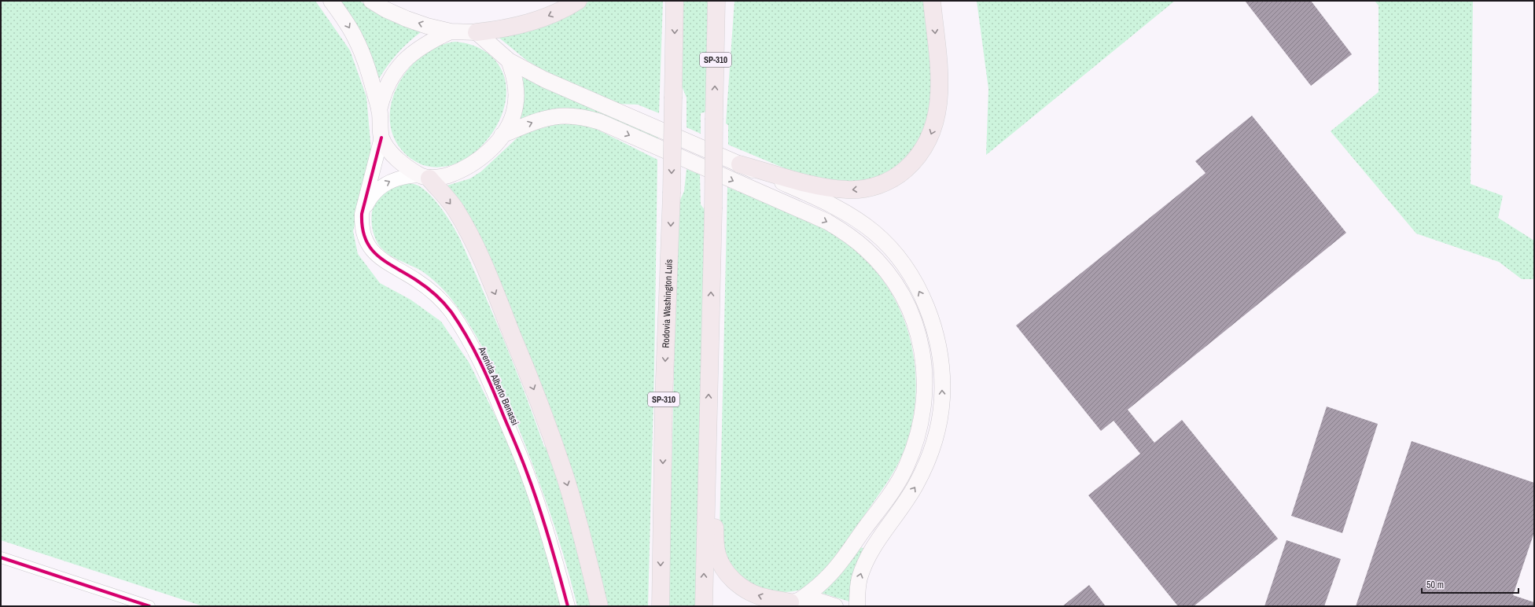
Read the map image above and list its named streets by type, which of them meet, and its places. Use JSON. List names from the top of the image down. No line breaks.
{"streets":{"highway":["SP-310","Rodovia Washington Luís"],"street":["Avenida Alberto Benassi"]},"scale_bar":"50 m"}
